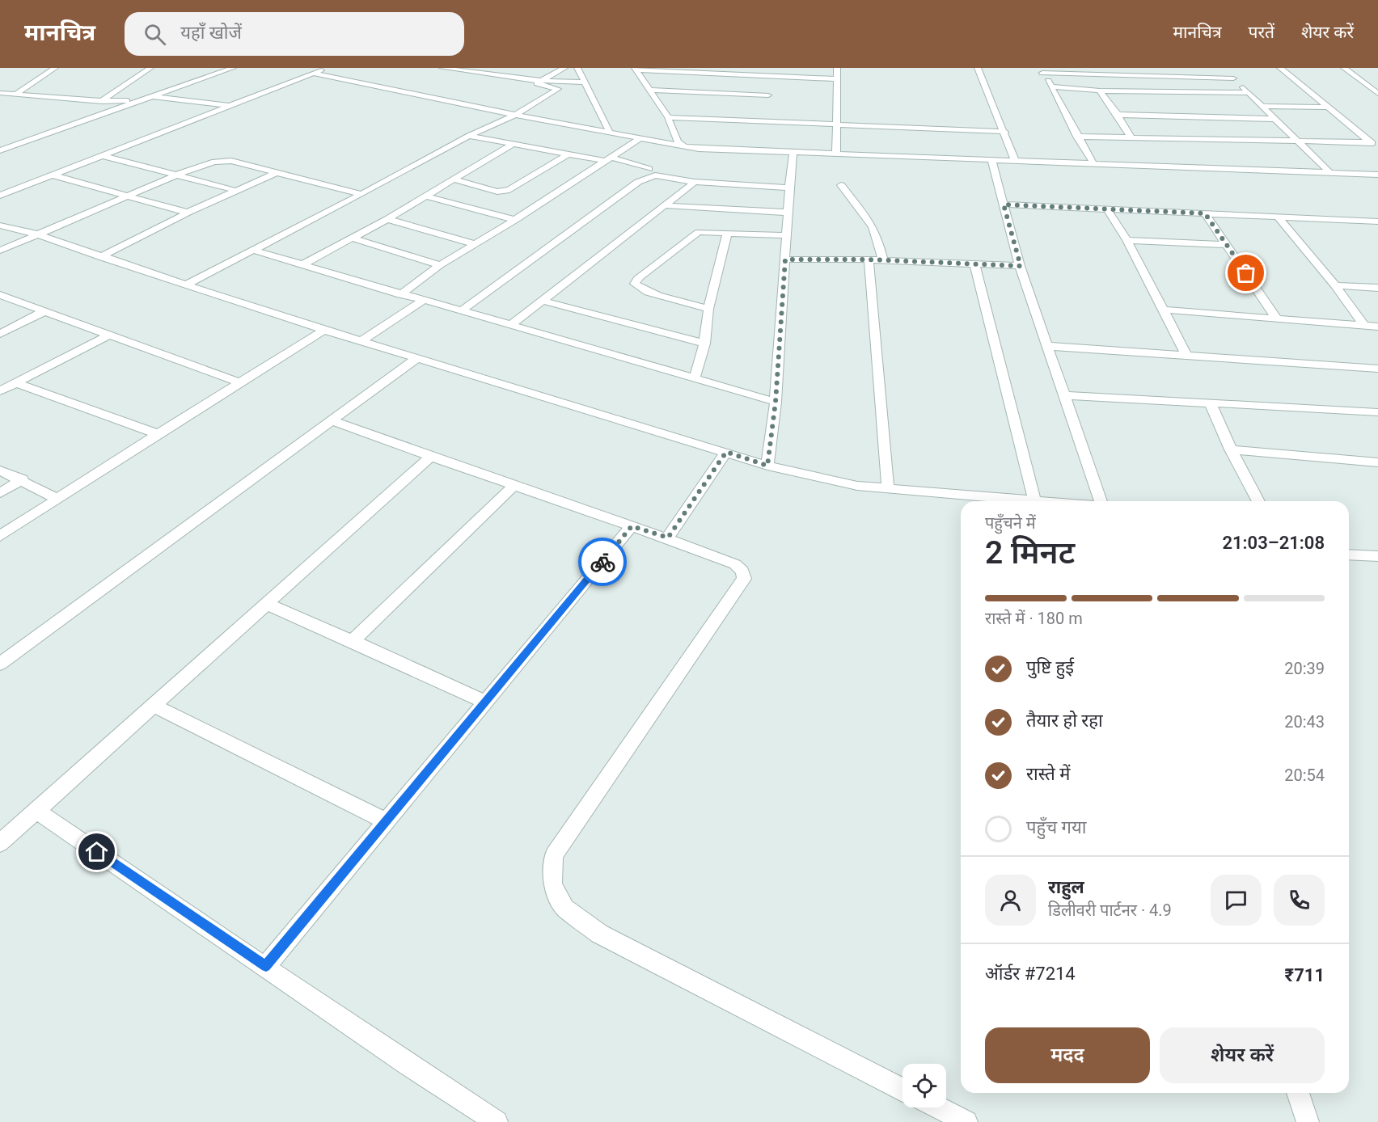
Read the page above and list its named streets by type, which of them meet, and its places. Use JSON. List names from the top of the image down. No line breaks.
{"page":{"header":"मानचित्र","search":"यहाँ खोजें","nav":["मानचित्र","परतें","शेयर करें"],"heading":["2 मिनट","पहुँचने में","21:03–21:08"],"panel":["राहुल","डिलीवरी पार्टनर · 4.9","ऑर्डर #7214","₹711"],"bar":"रास्ते में · 180 m","list":[["पुष्टि हुई","20:39"],["तैयार हो रहा","20:43"],["रास्ते में","20:54"],"पहुँच गया"],"buttons":["मदद","शेयर करें"]}}
